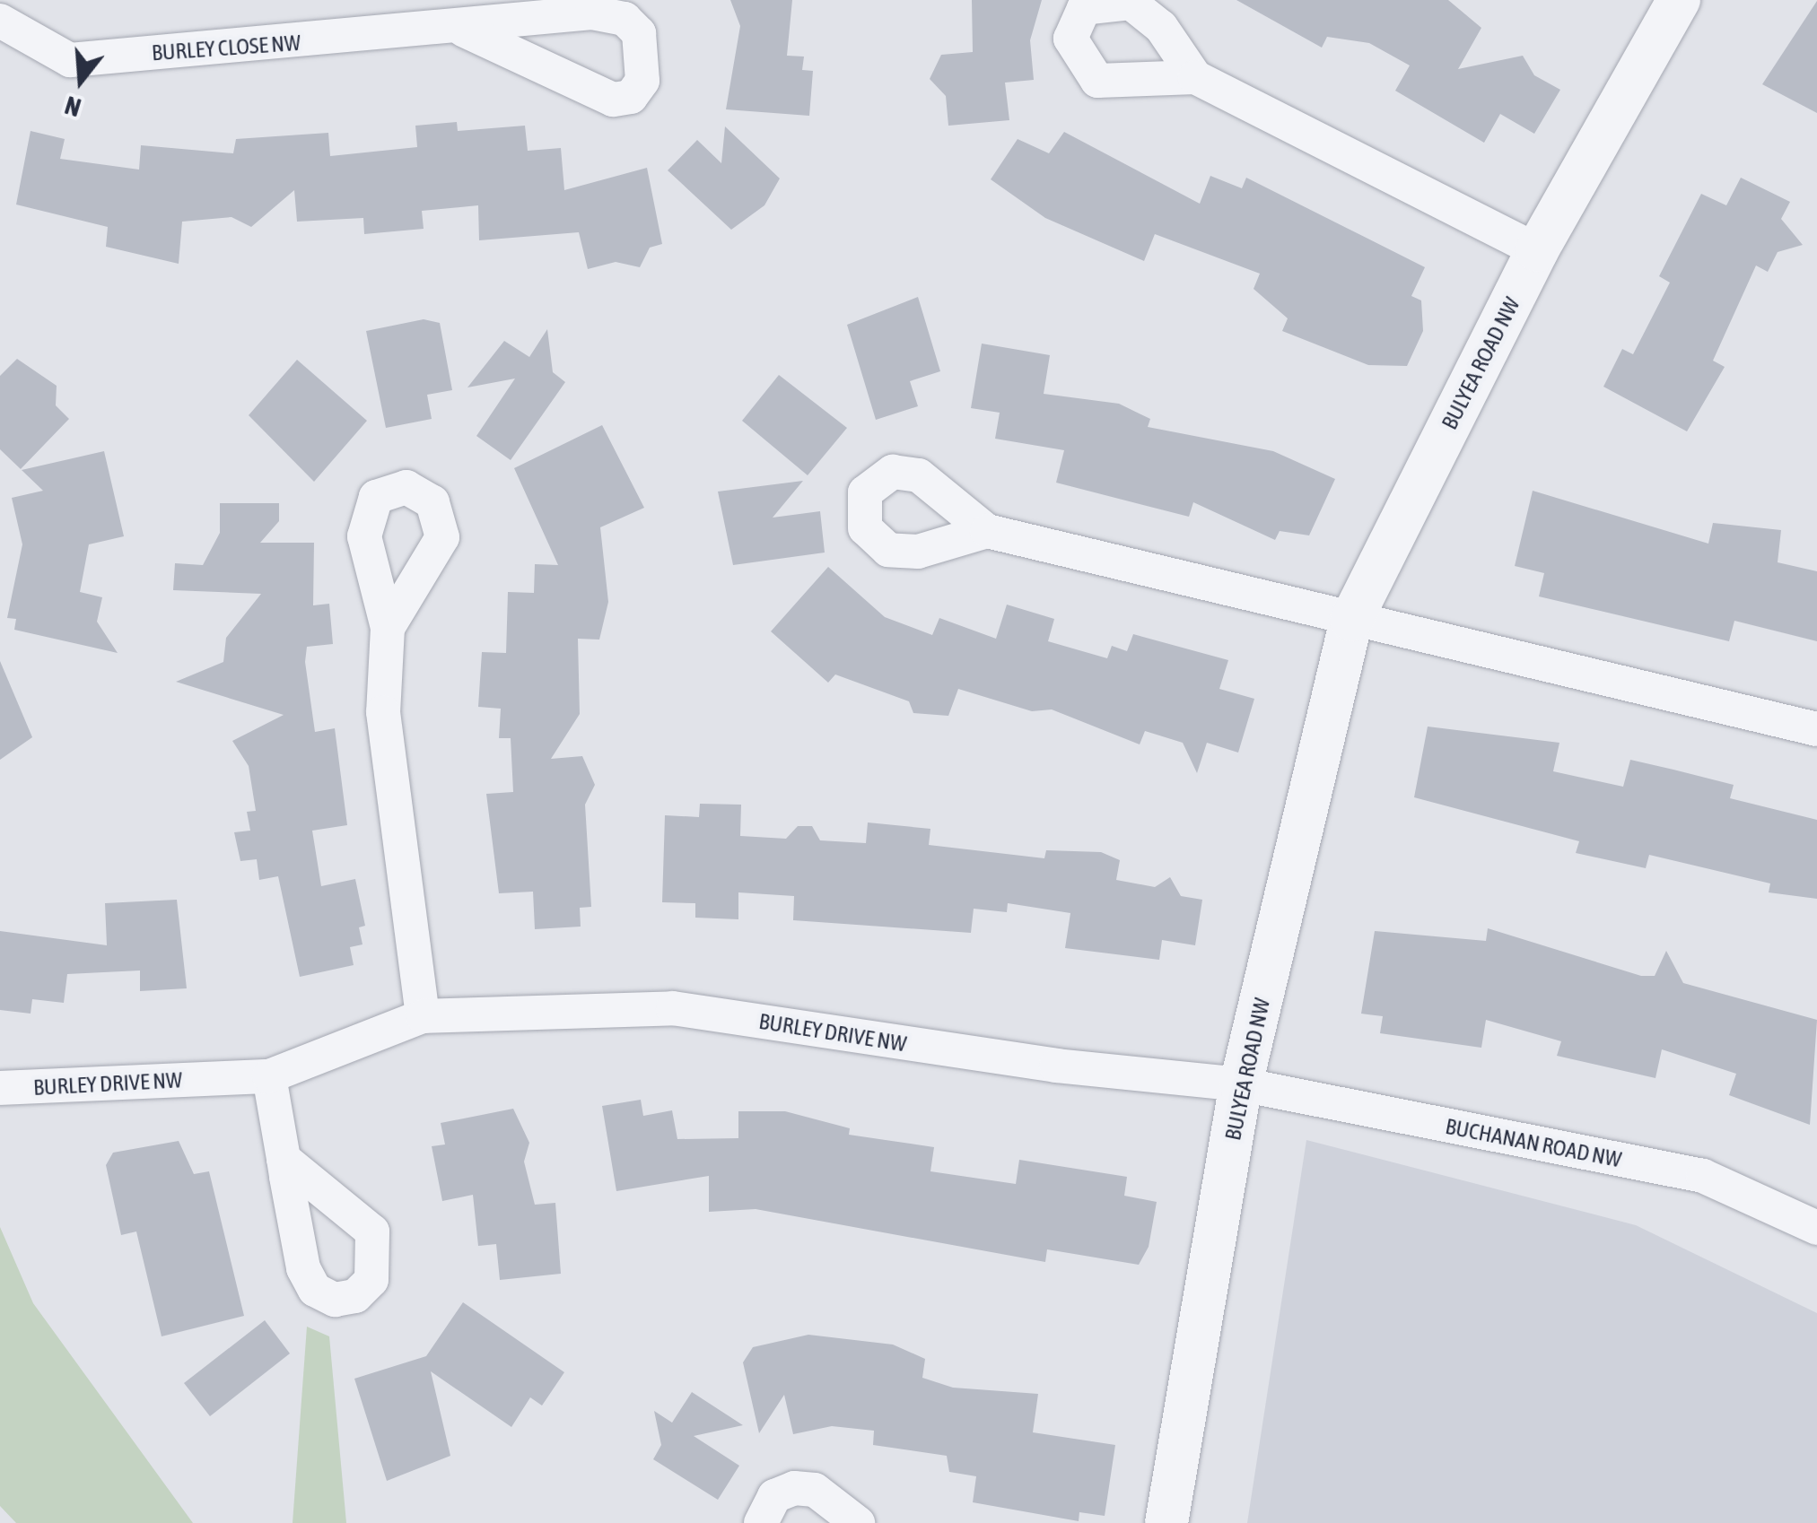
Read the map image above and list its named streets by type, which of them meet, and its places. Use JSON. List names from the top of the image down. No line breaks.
{"streets":{"street":["BURLEY CLOSE NW","BULYEA ROAD NW","BURLEY DRIVE NW","BUCHANAN ROAD NW"]},"crossings":[["BULYEA ROAD NW","BURLEY DRIVE NW"],["BULYEA ROAD NW","BUCHANAN ROAD NW"],["BURLEY DRIVE NW","BUCHANAN ROAD NW"]],"north":"bottom"}
